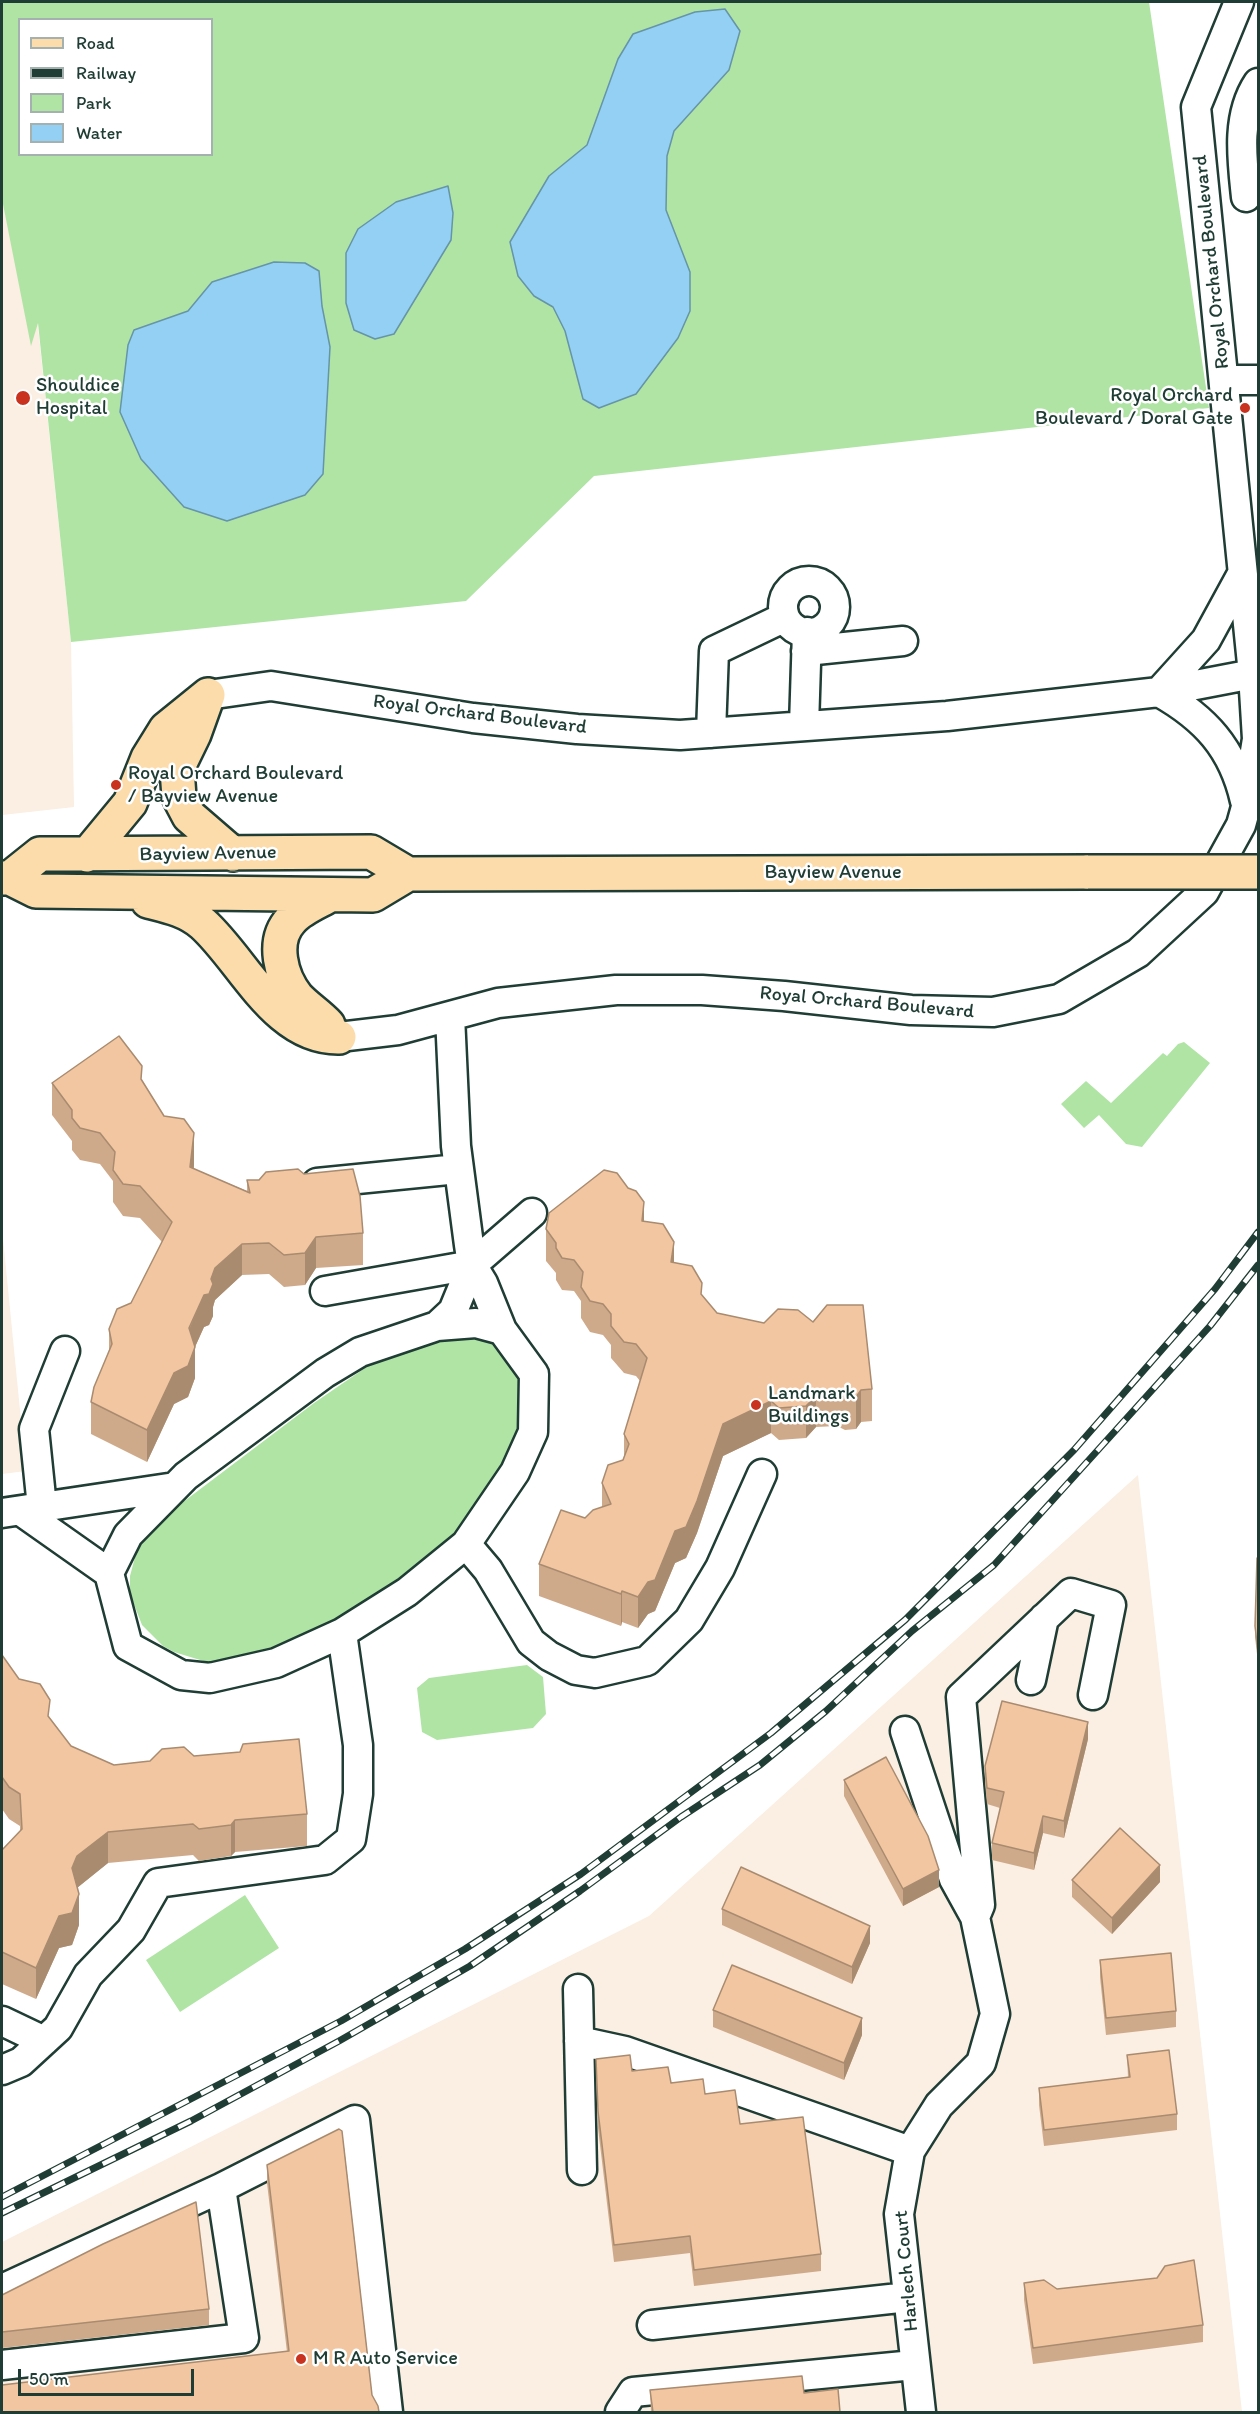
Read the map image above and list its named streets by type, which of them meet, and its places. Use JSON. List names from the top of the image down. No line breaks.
{"streets":{"main road":["Bayview Avenue"],"street":["Royal Orchard Boulevard","Harlech Court"]},"places":["Shouldice Hospital","Royal Orchard Boulevard / Doral Gate","Royal Orchard Boulevard / Bayview Avenue","Landmark Buildings","M R Auto Service"],"legend":["Road","Railway","Park","Water"],"scale_bar":"50 m"}
